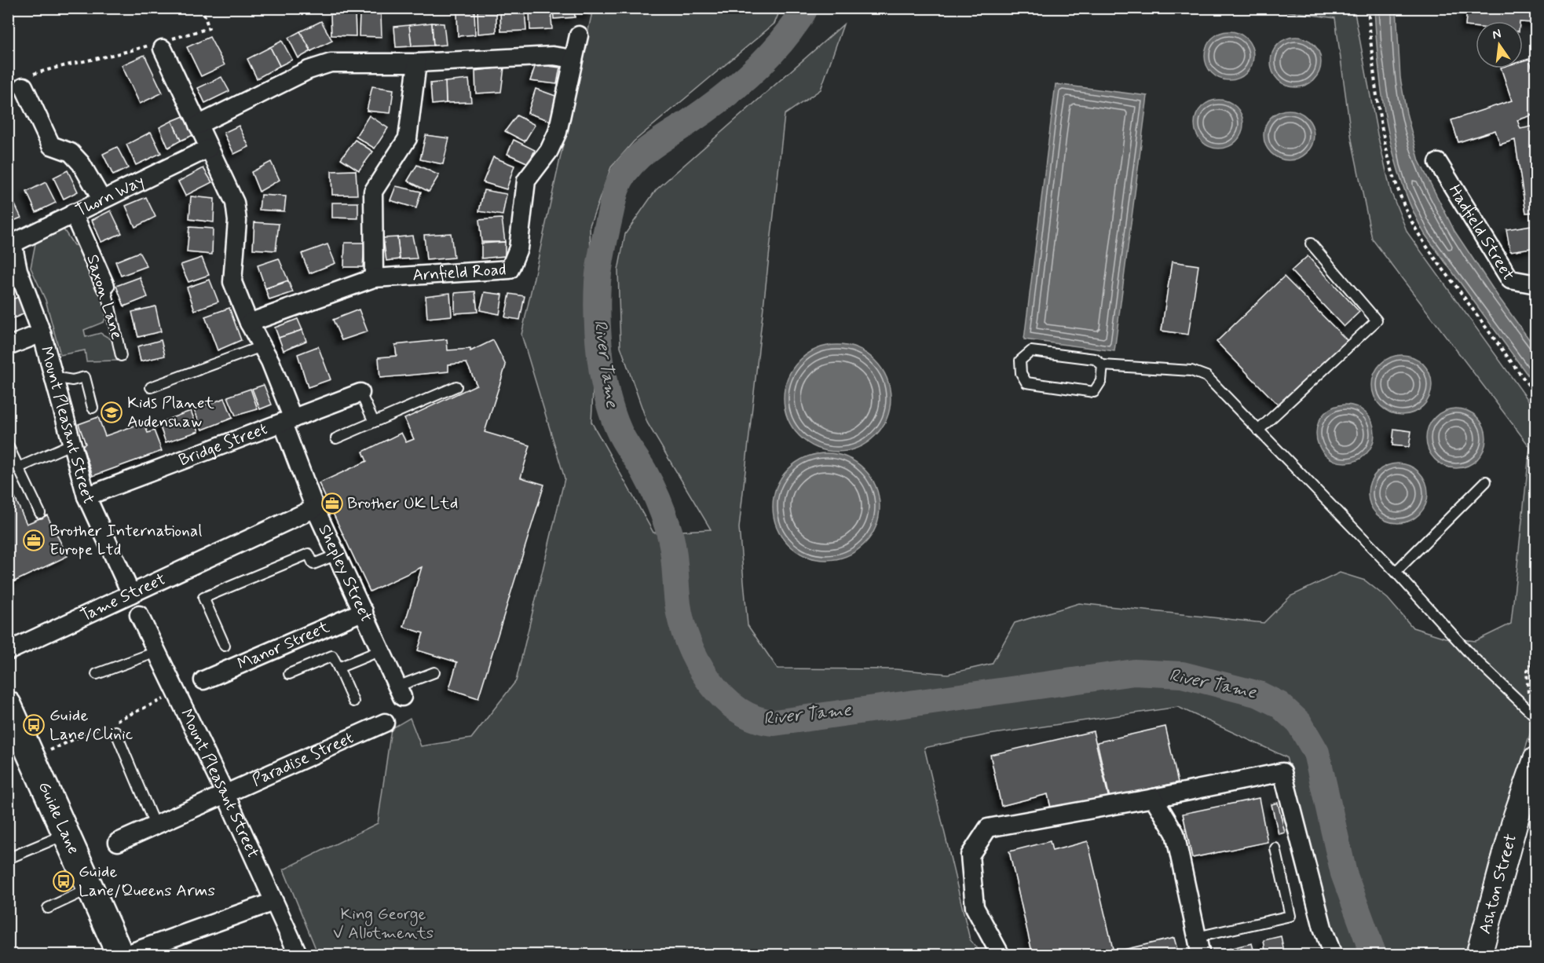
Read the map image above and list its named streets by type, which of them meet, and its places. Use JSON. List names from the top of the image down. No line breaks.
{"streets":{"highway":["Guide Lane"],"main road":["Ashton Street"],"street":["Thorn Way","Hadfield Street","Arnfield Road","Saxon Lane","Mount Pleasant Street","Bridge Street","Shepley Street","Tame Street","Manor Street","Paradise Street"]},"crossings":[["Thorn Way","Saxon Lane"],["Thorn Way","Mount Pleasant Street"],["Mount Pleasant Street","Bridge Street"],["Mount Pleasant Street","Tame Street"],["Mount Pleasant Street","Paradise Street"],["Bridge Street","Shepley Street"],["Shepley Street","Tame Street"],["Shepley Street","Manor Street"]],"water":["River Tame"],"parks":["King George V Allotments"],"places":{"school or university":["Kids Planet Audenshaw"],"office":["Brother UK Ltd","Brother International Europe Ltd"],"bus stop":["Guide Lane/Clinic","Guide Lane/Queens Arms"]},"north":"top"}
